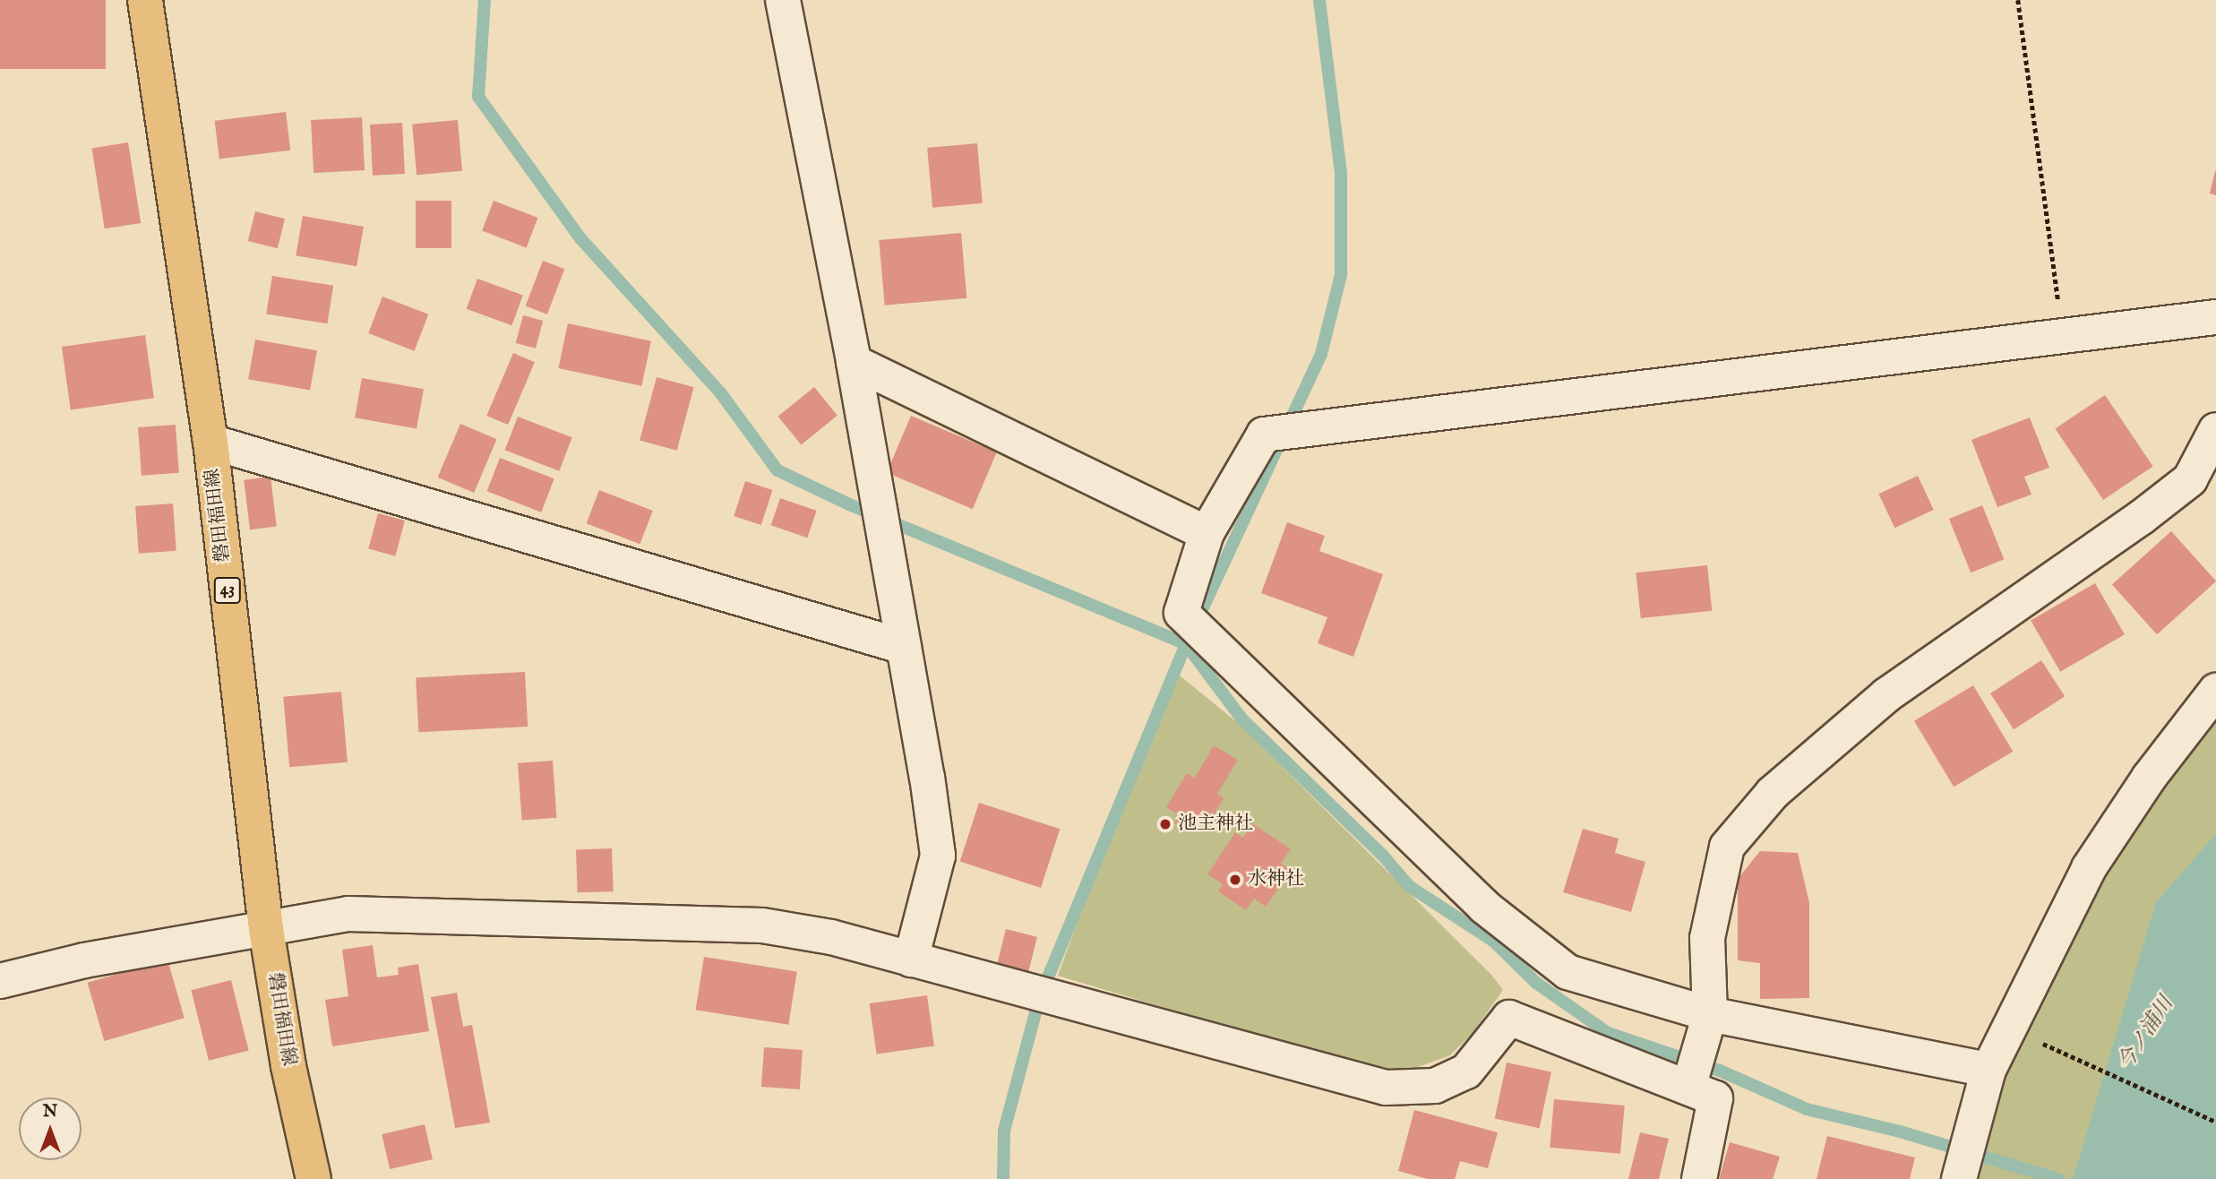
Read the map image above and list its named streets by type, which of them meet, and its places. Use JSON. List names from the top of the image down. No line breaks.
{"streets":{"main road":["磐田福田線","43"]},"water":["今ノ浦川"],"places":["池主神社","水神社"],"north":"top"}
